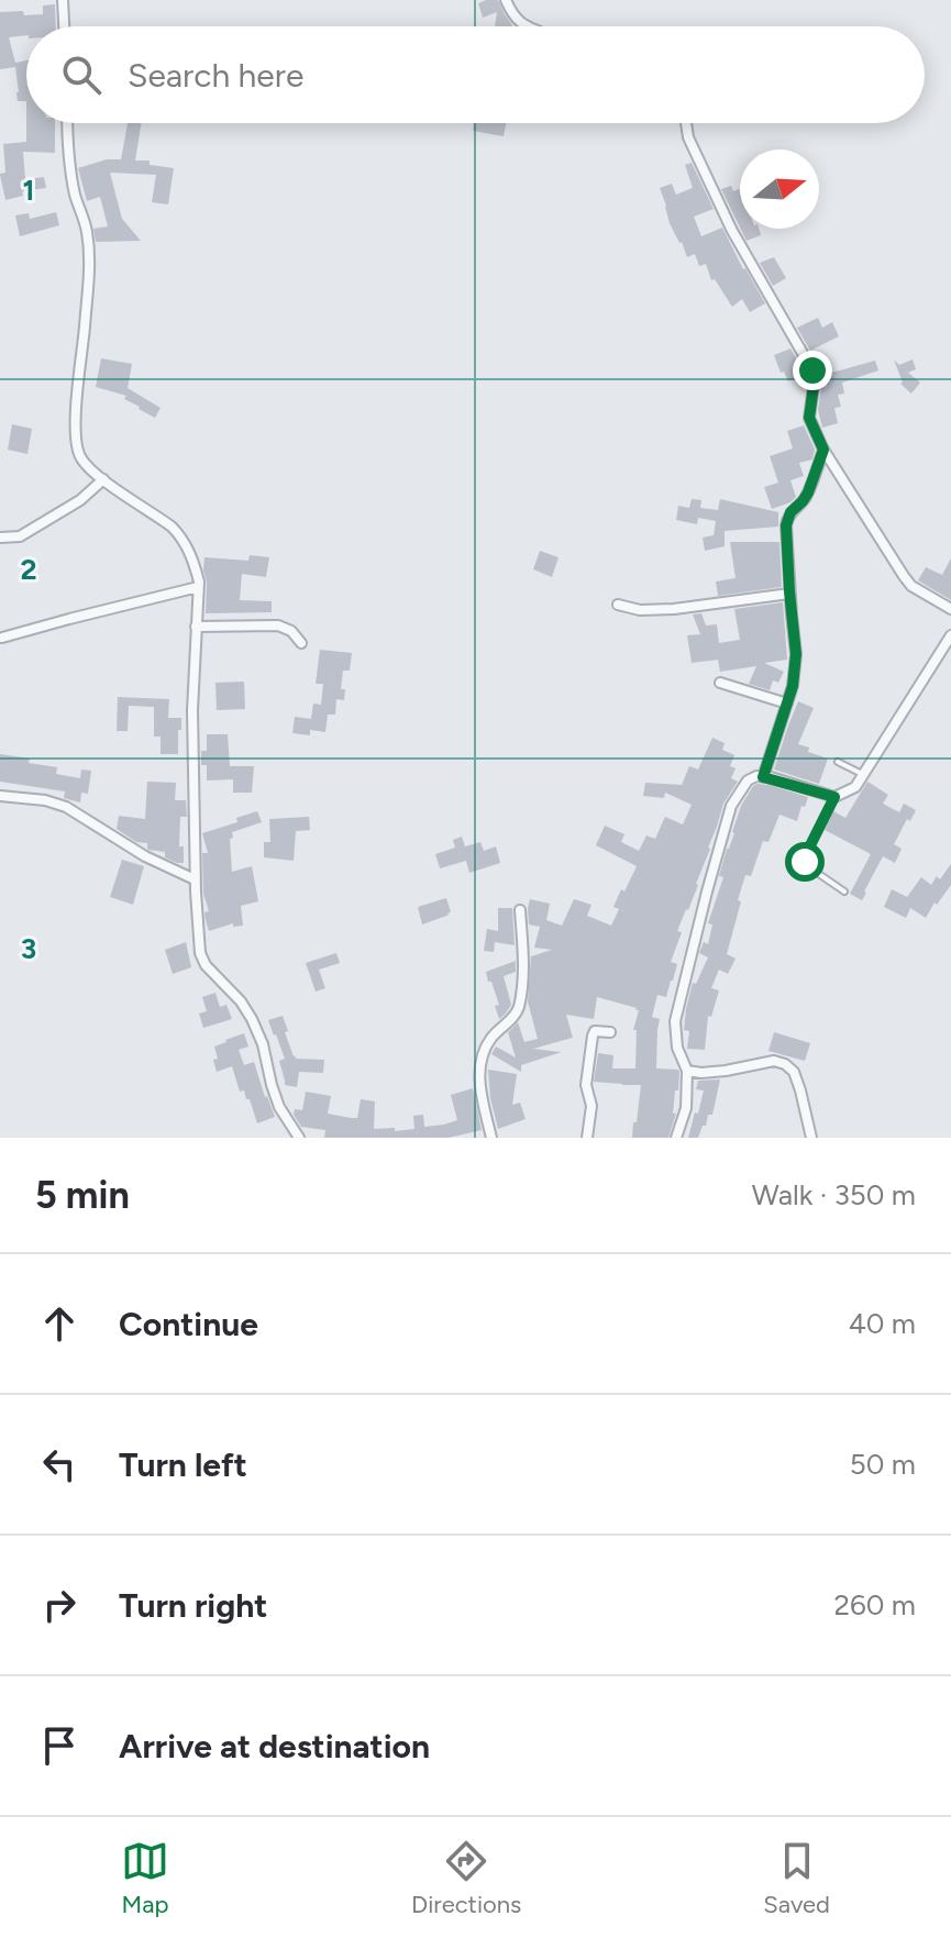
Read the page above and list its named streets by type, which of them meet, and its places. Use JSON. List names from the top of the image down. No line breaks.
{"north":"right","page":{"search":"Search here","heading":["5 min","Walk · 350 m"],"list":[["Continue","40 m"],["Turn left","50 m"],["Turn right","260 m"],"Arrive at destination"],"nav":["Map","Directions","Saved"]},"grid":{"rows":["1","2","3"]}}
